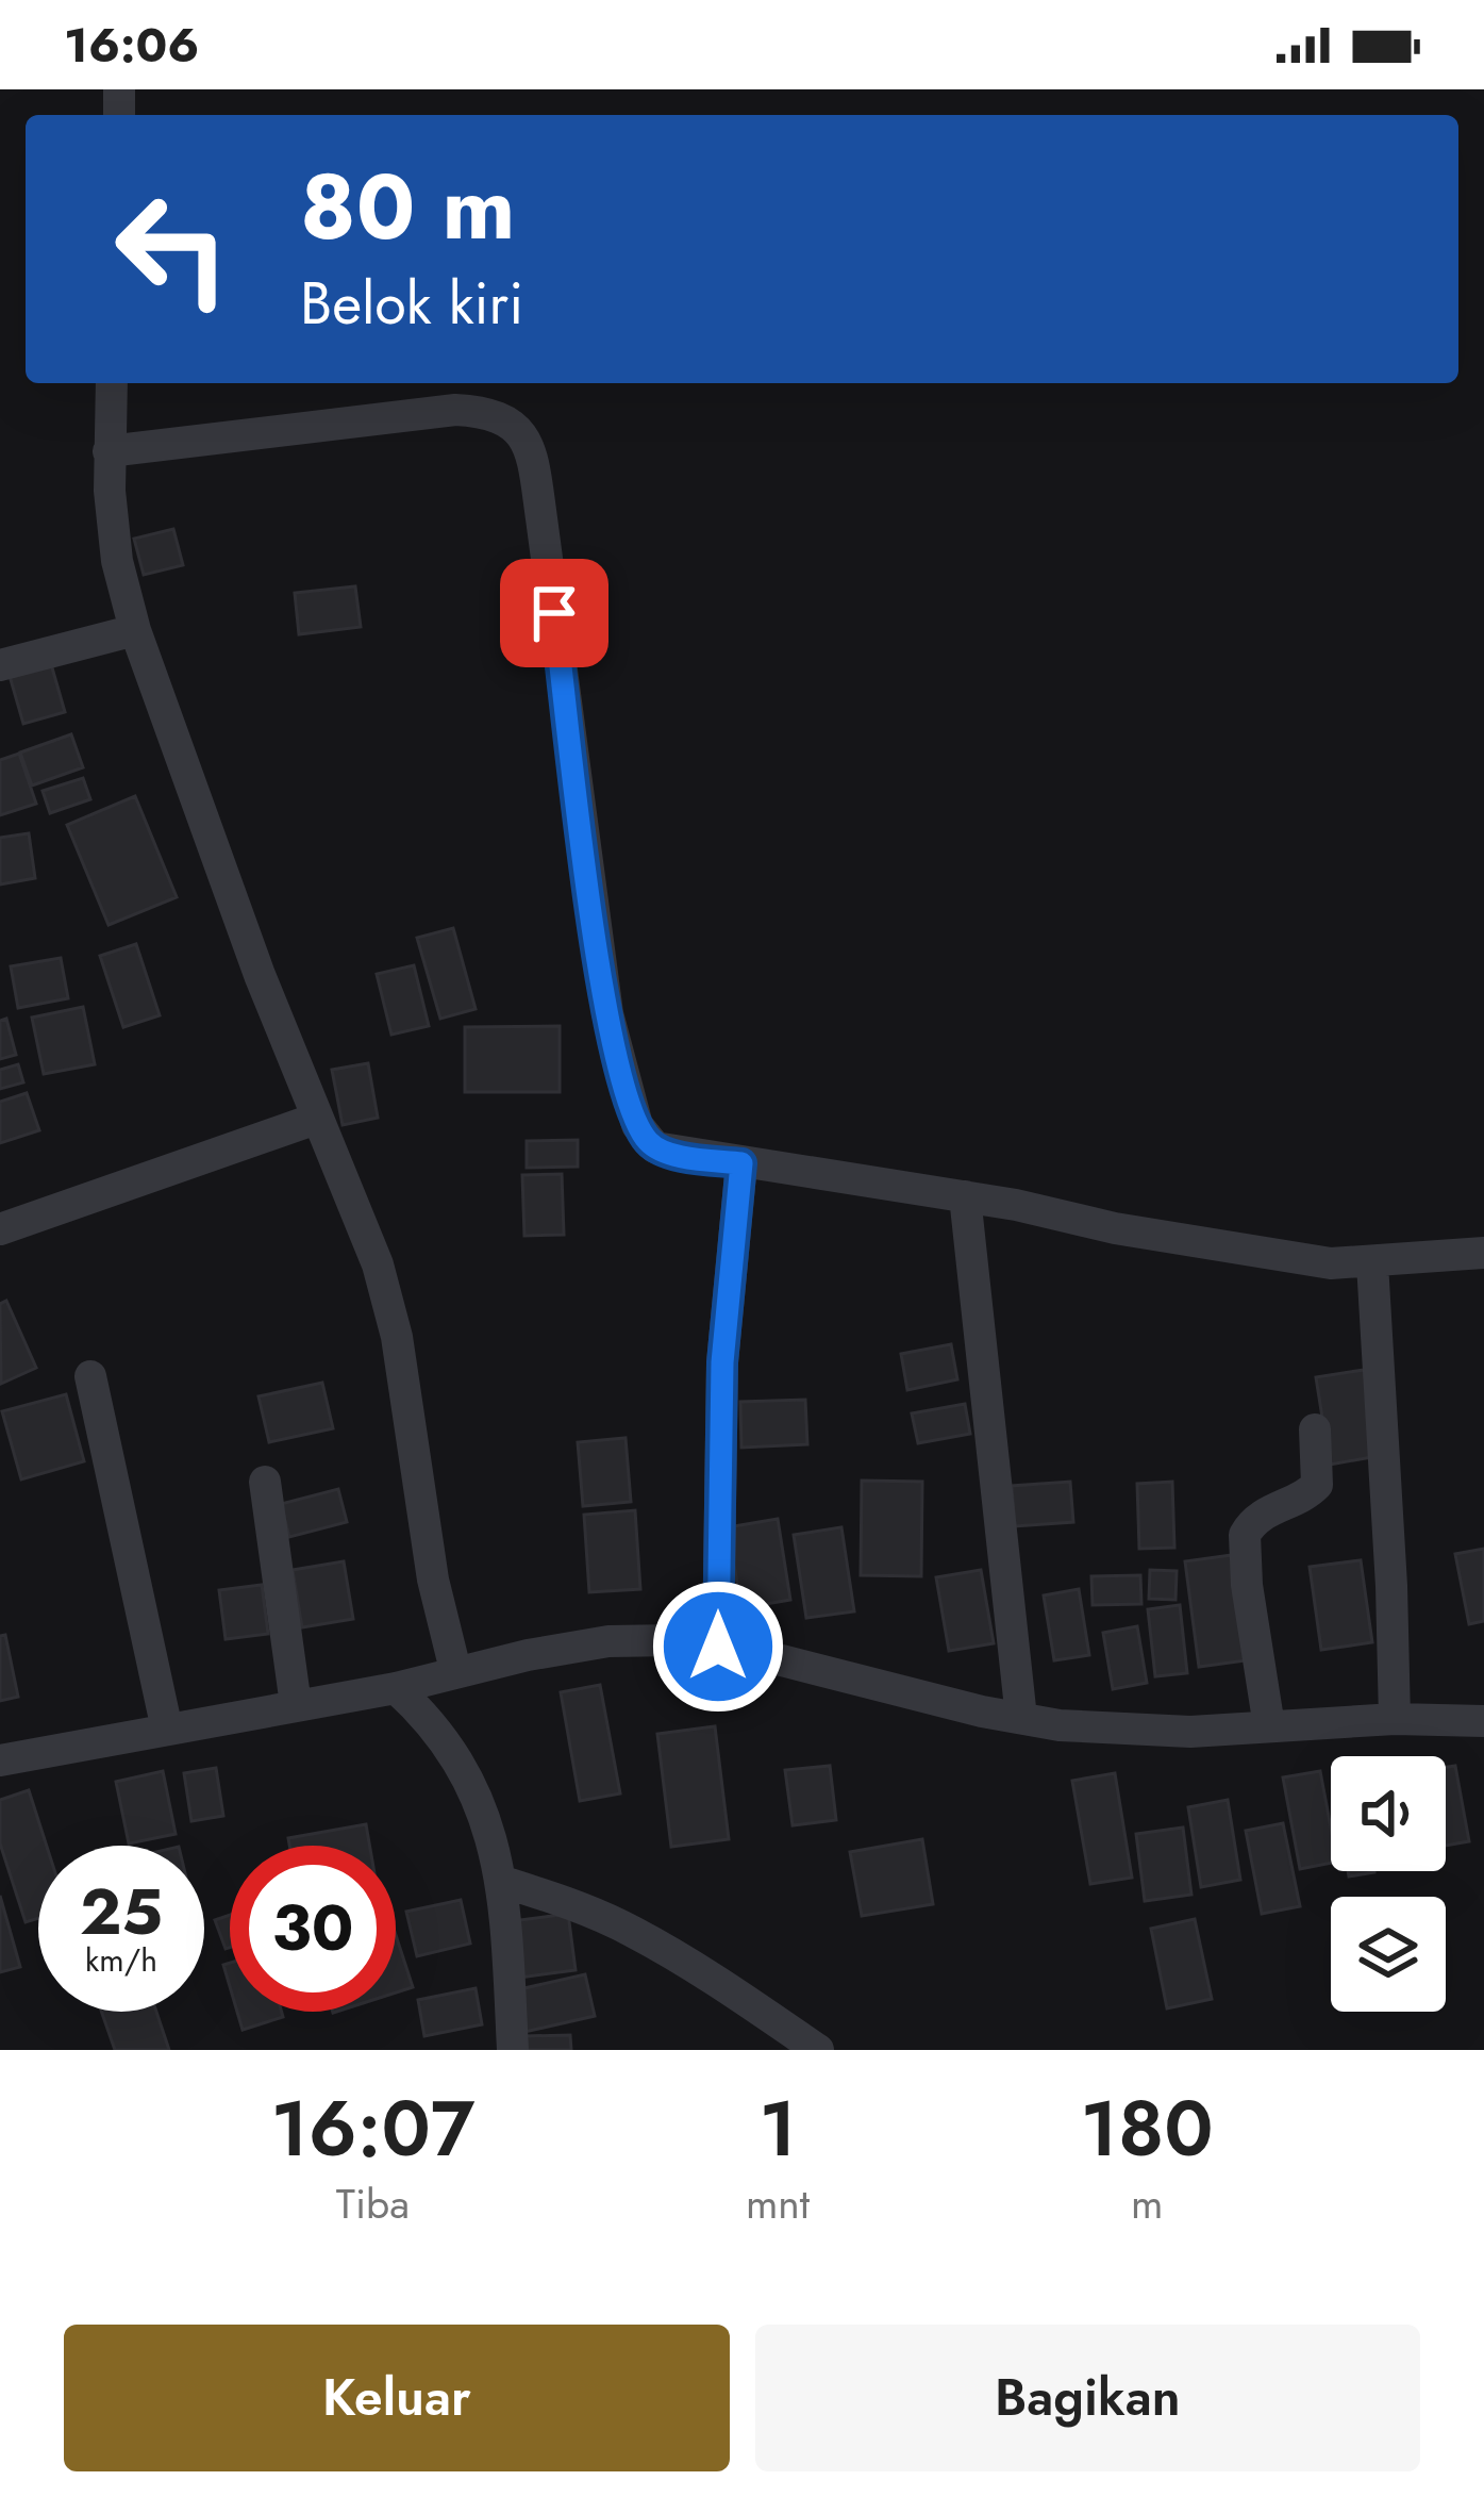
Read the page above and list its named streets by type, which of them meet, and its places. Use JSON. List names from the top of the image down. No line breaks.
{"page":{"status":"16:06","turn":["80 m","Belok kiri"],"speed":"25 km/h","limit":"30","eta":["16:07","Tiba","1","mnt","180","m"],"buttons":["Keluar","Bagikan"]}}
